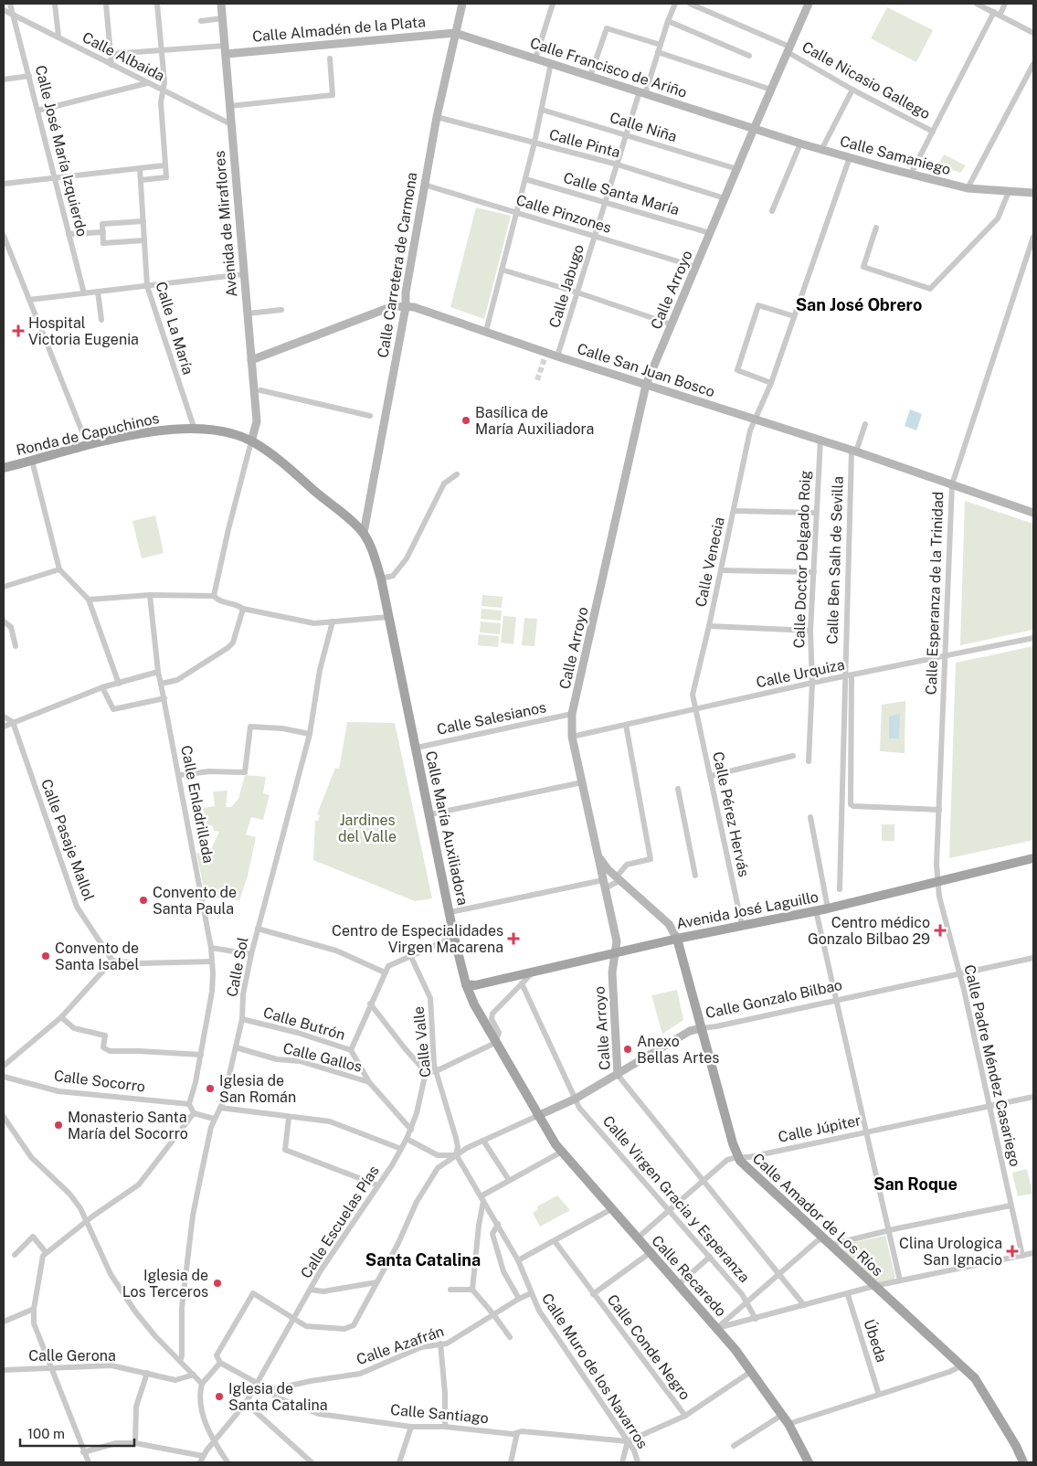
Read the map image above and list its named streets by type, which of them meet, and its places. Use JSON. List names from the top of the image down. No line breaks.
{"streets":{"main road":["Calle Almadén de la Plata","Calle Francisco de Ariño","Calle Samaniego","Avenida de Miraflores","Calle Carretera de Carmona","Calle Arroyo","Calle San Juan Bosco","Ronda de Capuchinos","Calle María Auxiliadora","Avenida José Laguillo","Calle Gonzalo Bilbao","Calle Amador de Los Ríos","Calle Recaredo"],"street":["Calle Albaida","Calle Nicasio Gallego","Calle Niña","Calle Pinta","Calle José María Izquierdo","Calle Santa María","Calle Pinzones","Calle Jabugo","Calle La María","Calle Doctor Delgado Roig","Calle Ben Salh de Sevilla","Calle Venecia","Calle Esperanza de la Trinidad","Calle Urquiza","Calle Salesianos","Calle Enladrillada","Calle Pérez Hervás","Calle Pasaje Mallol","Calle Sol","Calle Butrón","Calle Valle","Calle Gallos","Calle Padre Méndez Casariego","Calle Socorro","Calle Júpiter","Calle Virgen Gracia y Esperanza","Calle Escuelas Pías","Úbeda","Calle Azafrán","Calle Conde Negro","Calle Gerona","Calle Muro de los Navarros","Calle Santiago"]},"crossings":[["Calle Almadén de la Plata","Calle Francisco de Ariño"],["Calle Almadén de la Plata","Avenida de Miraflores"],["Calle Almadén de la Plata","Calle Carretera de Carmona"],["Calle Albaida","Calle José María Izquierdo"],["Calle Albaida","Avenida de Miraflores"],["Calle Francisco de Ariño","Calle Samaniego"],["Calle Francisco de Ariño","Calle Carretera de Carmona"],["Calle Francisco de Ariño","Calle Jabugo"],["Calle Francisco de Ariño","Calle Arroyo"],["Calle Nicasio Gallego","Calle Arroyo"],["Calle Niña","Calle Jabugo"],["Calle Niña","Calle Arroyo"],["Calle Pinta","Calle Carretera de Carmona"],["Calle Pinta","Calle Jabugo"],["Calle Pinta","Calle Arroyo"],["Calle Samaniego","Calle Arroyo"],["Calle Samaniego","Calle Venecia"],["Calle Santa María","Calle Jabugo"],["Calle Santa María","Calle Arroyo"],["Calle Pinzones","Calle Carretera de Carmona"],["Calle Pinzones","Calle Jabugo"],["Calle Pinzones","Calle Arroyo"],["Avenida de Miraflores","Calle San Juan Bosco"],["Avenida de Miraflores","Ronda de Capuchinos"],["Calle Carretera de Carmona","Calle San Juan Bosco"],["Calle Carretera de Carmona","Ronda de Capuchinos"],["Calle Carretera de Carmona","Calle María Auxiliadora"],["Calle Jabugo","Calle San Juan Bosco"],["Calle Arroyo","Calle San Juan Bosco"],["Calle Arroyo","Calle Urquiza"],["Calle Arroyo","Calle Salesianos"],["Calle Arroyo","Avenida José Laguillo"],["Calle Arroyo","Calle Gonzalo Bilbao"],["Calle Arroyo","Calle Júpiter"],["Calle La María","Ronda de Capuchinos"],["Calle San Juan Bosco","Calle Doctor Delgado Roig"],["Calle San Juan Bosco","Calle Ben Salh de Sevilla"],["Calle San Juan Bosco","Calle Venecia"],["Calle San Juan Bosco","Calle Esperanza de la Trinidad"],["Ronda de Capuchinos","Calle María Auxiliadora"],["Calle Doctor Delgado Roig","Calle Urquiza"],["Calle Ben Salh de Sevilla","Calle Urquiza"],["Calle Venecia","Calle Urquiza"],["Calle Venecia","Calle Pérez Hervás"],["Calle Esperanza de la Trinidad","Calle Urquiza"],["Calle Esperanza de la Trinidad","Avenida José Laguillo"],["Calle Esperanza de la Trinidad","Calle Padre Méndez Casariego"],["Calle Urquiza","Calle Pérez Hervás"],["Calle Salesianos","Calle María Auxiliadora"],["Calle Enladrillada","Calle Socorro"],["Calle Pérez Hervás","Avenida José Laguillo"],["Calle María Auxiliadora","Avenida José Laguillo"],["Calle María Auxiliadora","Calle Gonzalo Bilbao"],["Calle María Auxiliadora","Calle Recaredo"],["Avenida José Laguillo","Calle Padre Méndez Casariego"],["Avenida José Laguillo","Calle Amador de Los Ríos"],["Calle Sol","Calle Butrón"],["Calle Sol","Calle Gallos"],["Calle Gonzalo Bilbao","Calle Padre Méndez Casariego"],["Calle Gonzalo Bilbao","Calle Virgen Gracia y Esperanza"],["Calle Gonzalo Bilbao","Calle Amador de Los Ríos"],["Calle Gonzalo Bilbao","Calle Recaredo"],["Calle Butrón","Calle Gallos"],["Calle Valle","Calle Muro de los Navarros"],["Calle Gallos","Calle Escuelas Pías"],["Calle Padre Méndez Casariego","Calle Júpiter"],["Calle Júpiter","Calle Virgen Gracia y Esperanza"],["Calle Júpiter","Calle Amador de Los Ríos"],["Calle Júpiter","Calle Recaredo"],["Calle Escuelas Pías","Calle Santiago"],["Calle Azafrán","Calle Muro de los Navarros"],["Calle Azafrán","Calle Santiago"],["Calle Muro de los Navarros","Calle Santiago"]],"districts":["San José Obrero","San Roque","Santa Catalina"],"parks":["Jardines del Valle"],"places":{"health":["Hospital Victoria Eugenia","Centro médico Gonzalo Bilbao 29","Centro de Especialidades Virgen Macarena","Clina Urologica San Ignacio"],"other":["Basílica de María Auxiliadora","Convento de Santa Paula","Convento de Santa Isabel","Anexo Bellas Artes","Iglesia de San Román","Monasterio Santa María del Socorro","Iglesia de Los Terceros","Iglesia de Santa Catalina"]},"scale_bar":"100 m"}
